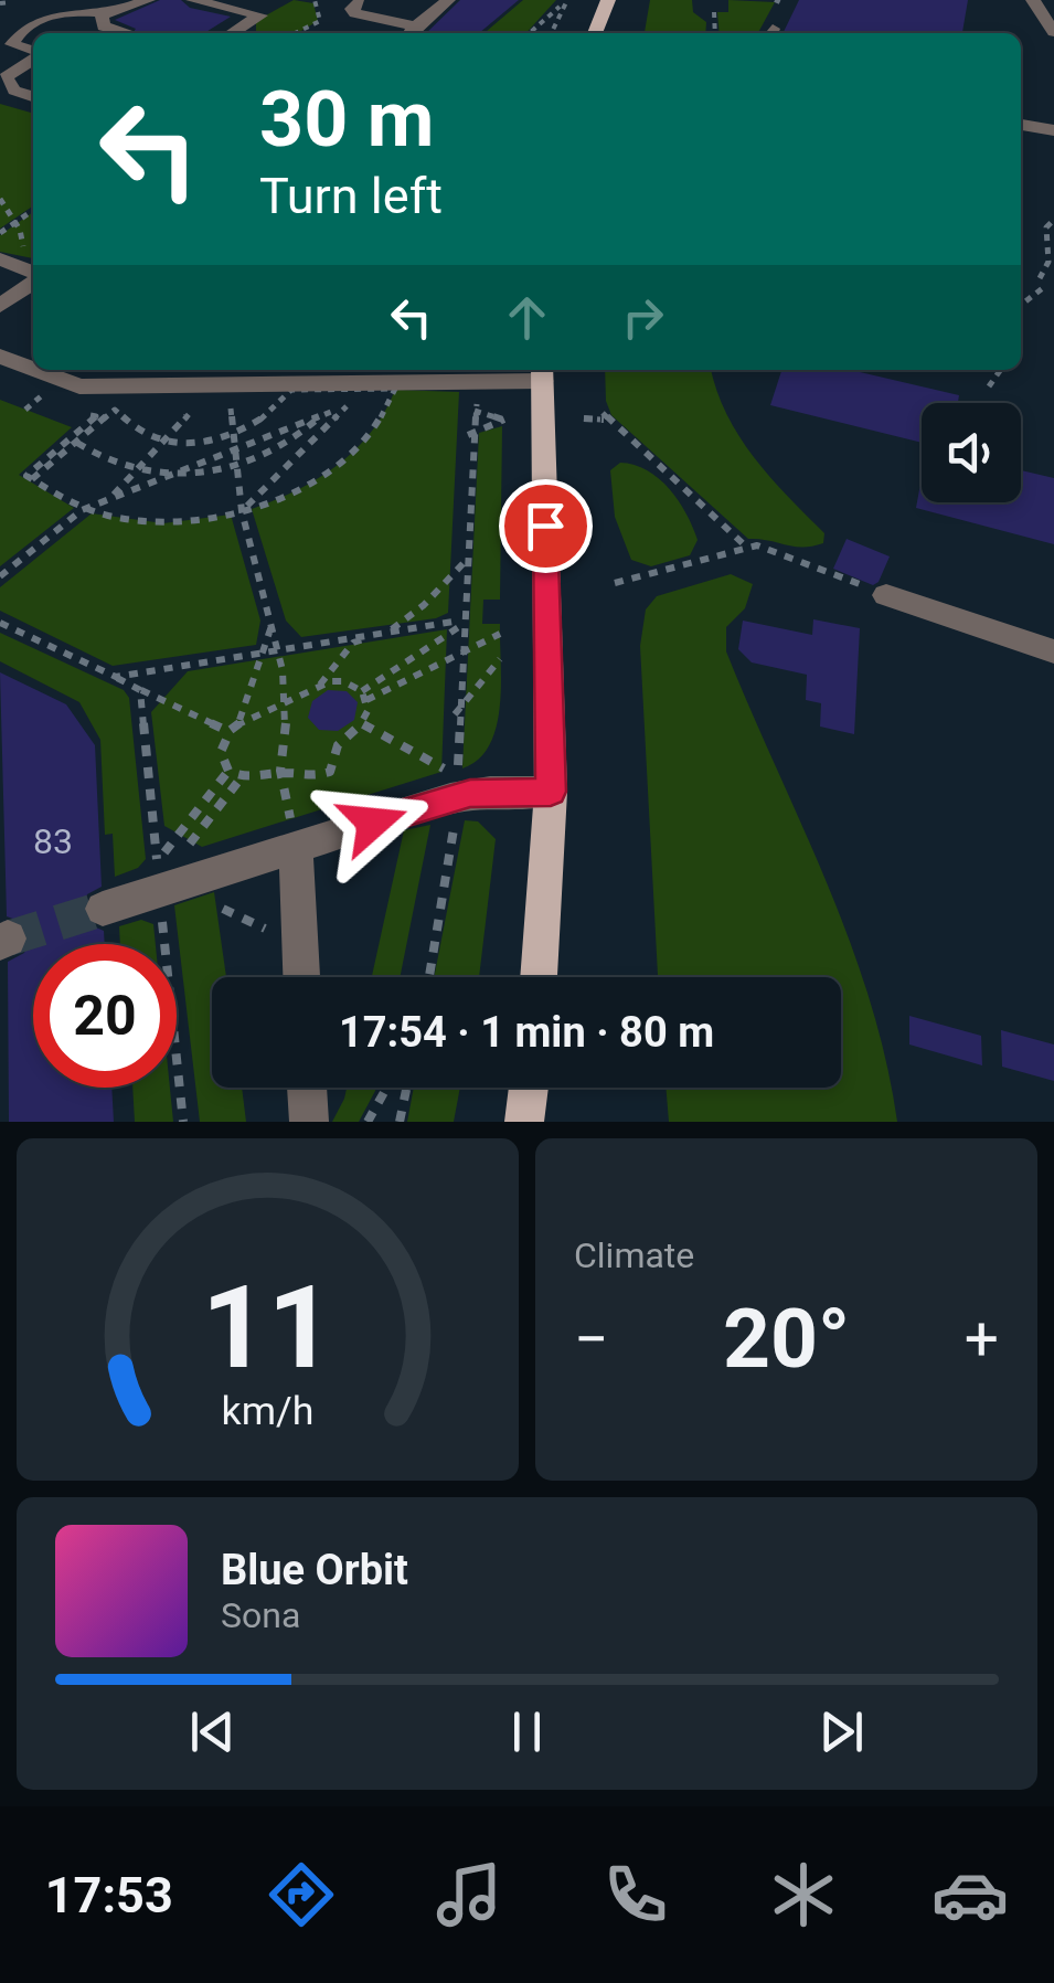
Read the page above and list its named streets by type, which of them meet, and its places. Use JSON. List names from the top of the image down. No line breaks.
{"house_numbers":["83"],"page":{"turn":["30 m","Turn left"],"limit":"20","trip":"17:54 · 1 min · 80 m","tile":"Climate","heat":["−","20°","+"],"song":["Blue Orbit","Sona"],"tabs":"17:53","gauge":["11","km/h"]}}
